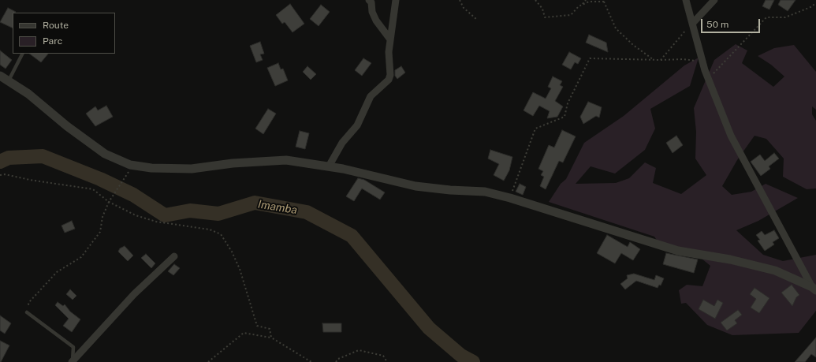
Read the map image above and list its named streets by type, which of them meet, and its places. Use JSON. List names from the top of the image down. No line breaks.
{"water":["Imamba"],"legend":["Route","Parc"],"scale_bar":"50 m"}
